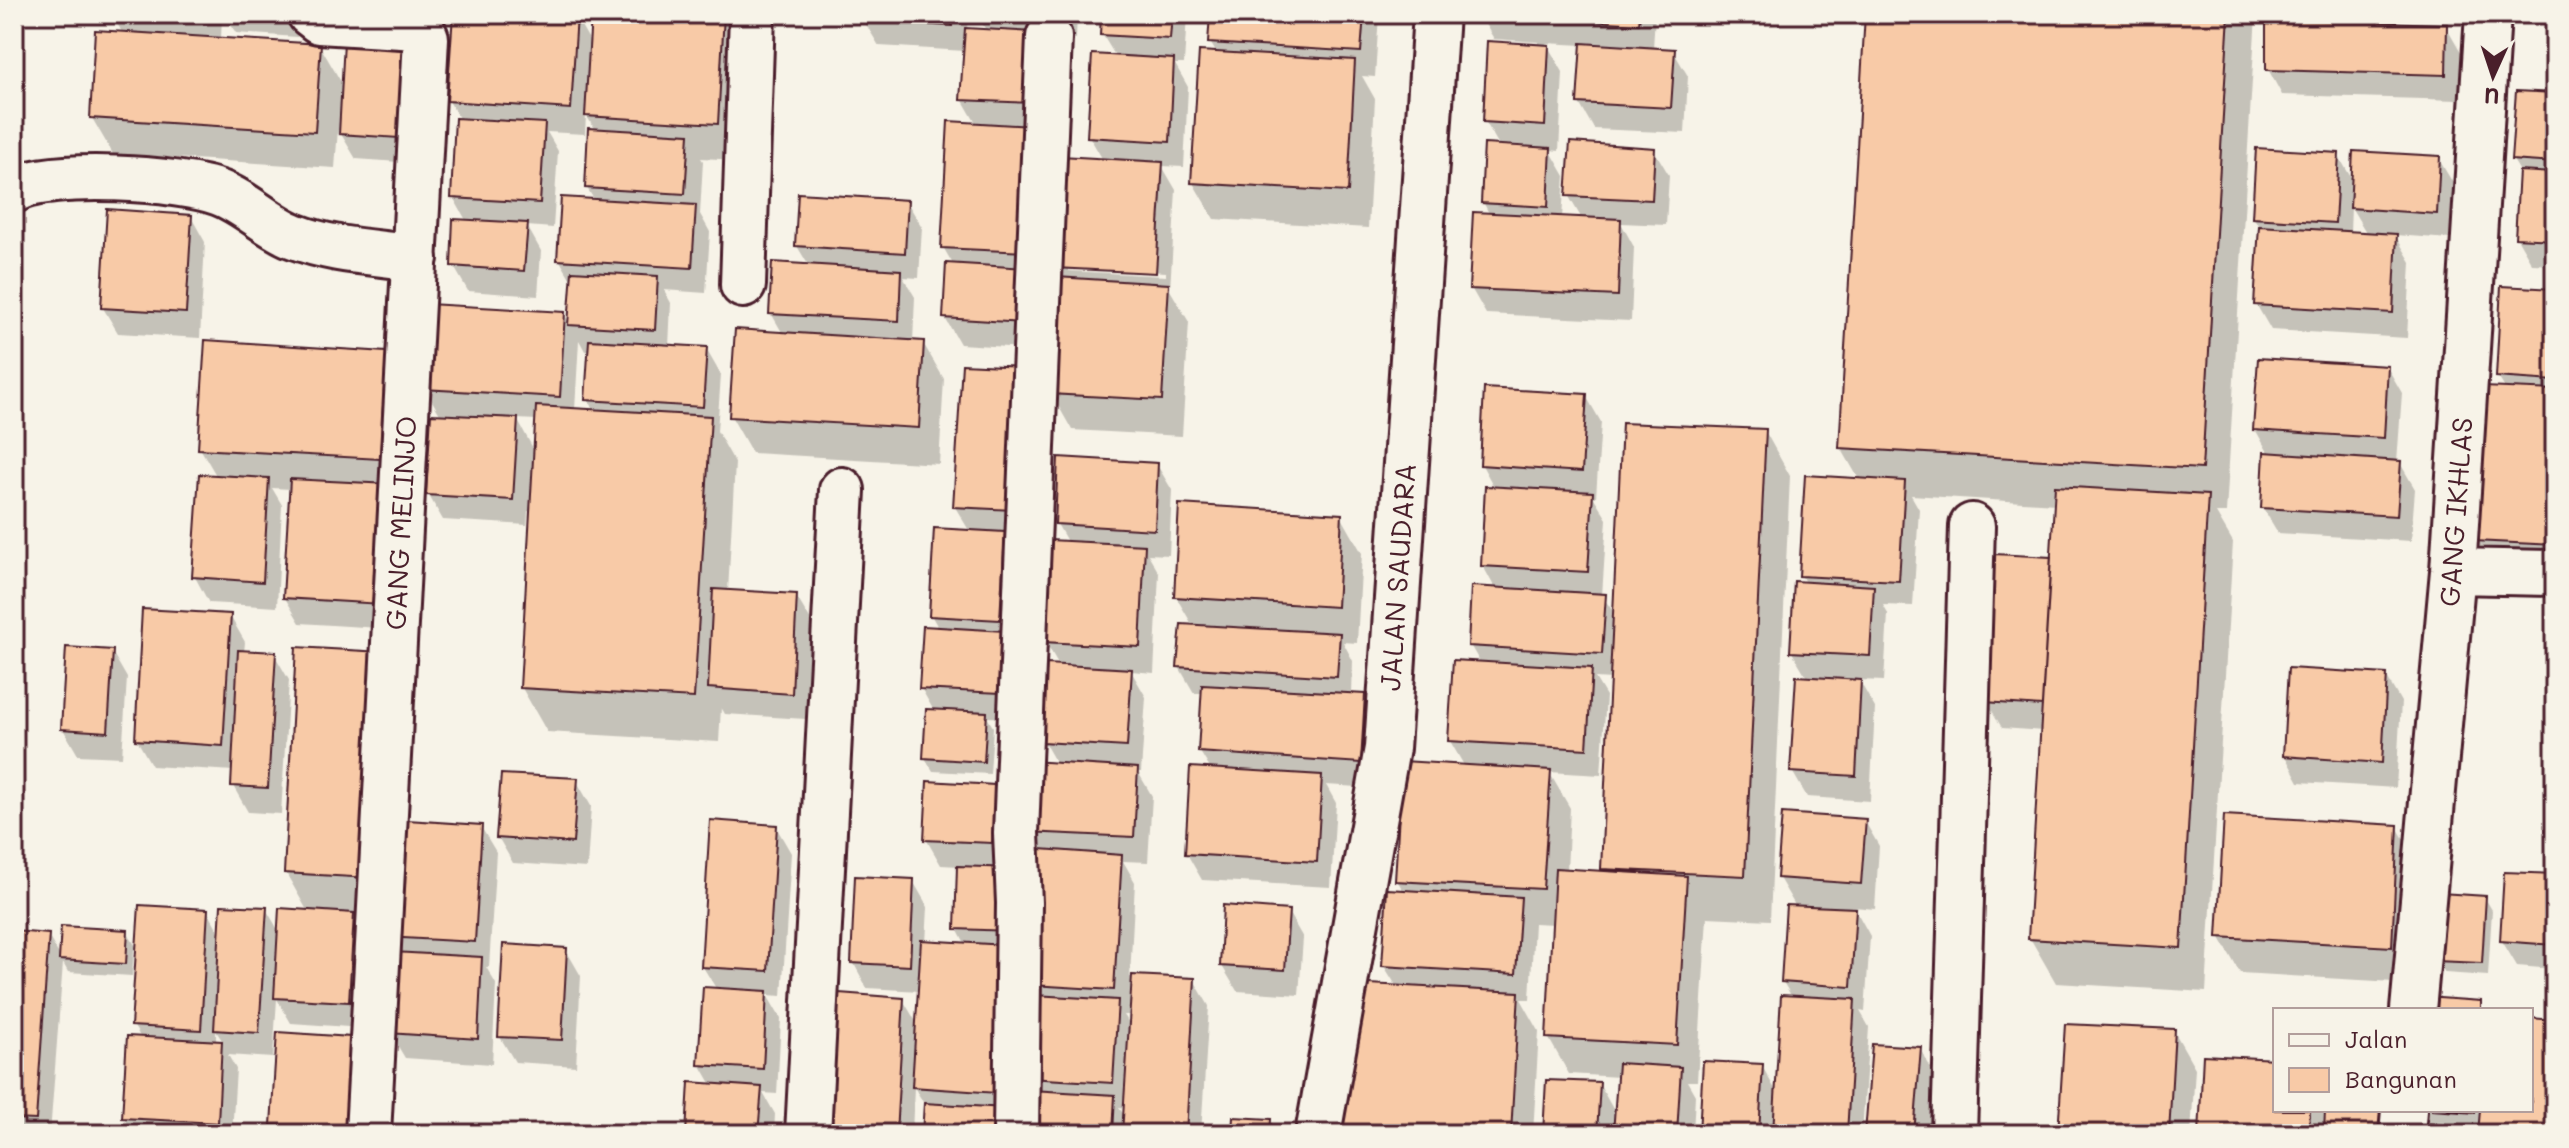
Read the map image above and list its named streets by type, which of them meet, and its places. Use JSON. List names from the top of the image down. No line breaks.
{"streets":{"street":["GANG IKHLAS","GANG MELINJO","JALAN SAUDARA"]},"legend":["Jalan","Bangunan"],"north":"bottom"}
